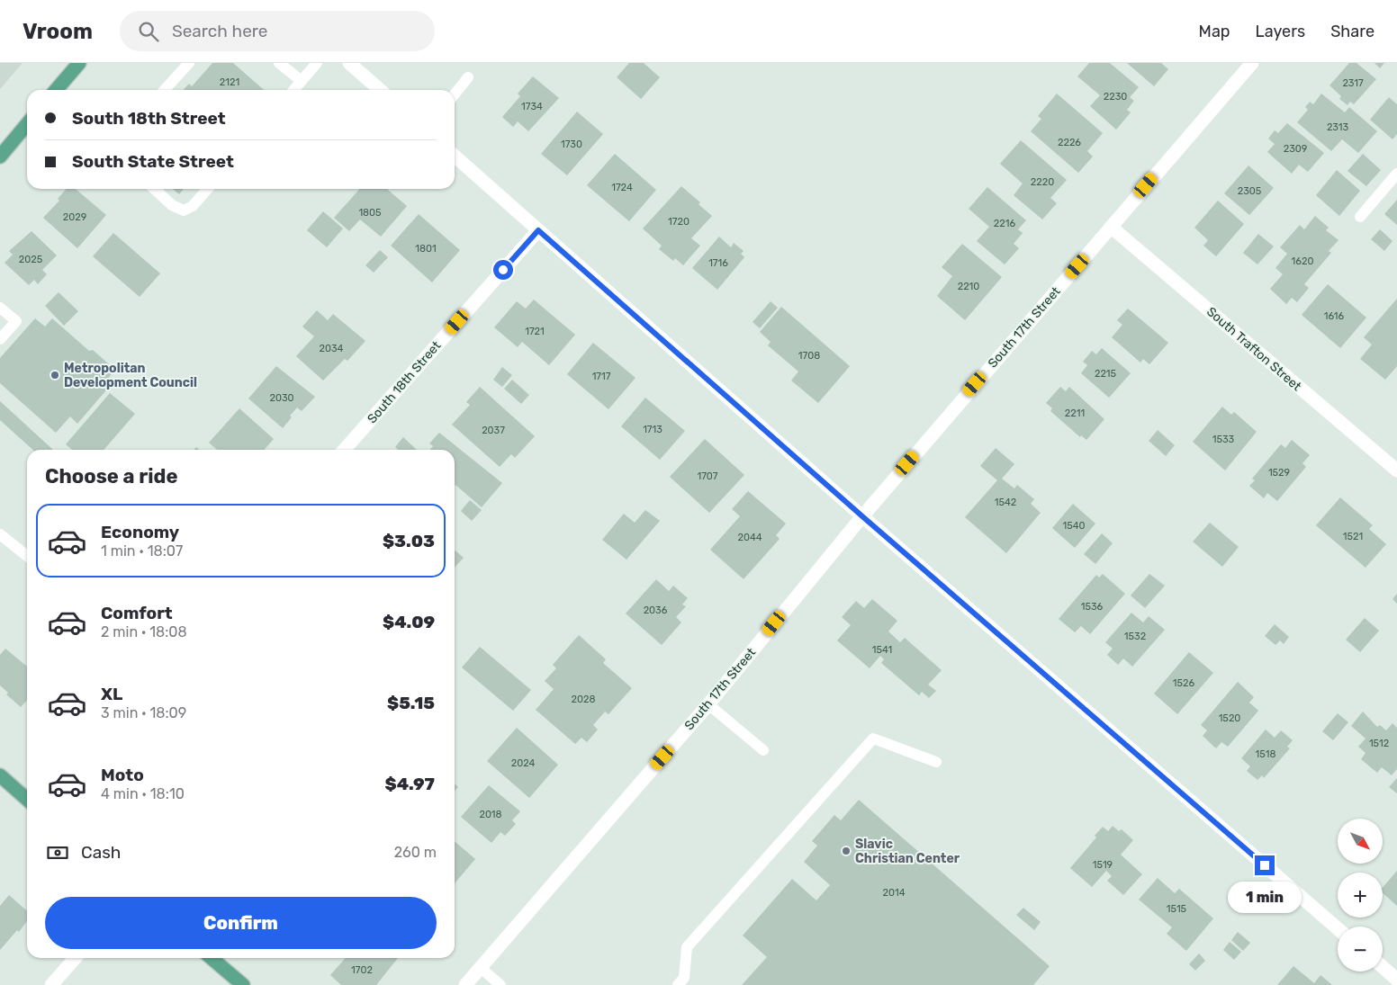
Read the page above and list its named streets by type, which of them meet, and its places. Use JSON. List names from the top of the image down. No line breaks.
{"streets":{"street":["South 17th Street","South Trafton Street","South 18th Street"]},"crossings":[["South 17th Street","South Trafton Street"]],"places":["Metropolitan Development Council","Slavic Christian Center"],"house_numbers":["2121","2317","2230","1734","2313","2226","1730","2309","2220","1724","2305","1805","2029","1720","2216","1801","2025","1620","1716","2210","1616","1721","2034","1708","2215","1717","2030","2211","1713","2037","1533","1529","1707","1542","1540","1521","2044","1536","2036","1532","1541","1526","2028","1520","1512","1518","2024","2018","1519","2014","1515","1702"],"north":"bottom right","page":{"header":"Vroom","search":"Search here","nav":["Map","Layers","Share"],"banner":["South 18th Street","South State Street"],"heading":"Choose a ride","list":[{"name":"Economy","note":"1 min · 18:07","value":"$3.03"},{"name":"Comfort","note":"2 min · 18:08","value":"$4.09"},{"name":"XL","note":"3 min · 18:09","value":"$5.15"},{"name":"Moto","note":"4 min · 18:10","value":"$4.97"}],"map_buttons":["+","−"],"pay":["Cash","260 m"],"bubble":"1 min","buttons":"Confirm"}}
